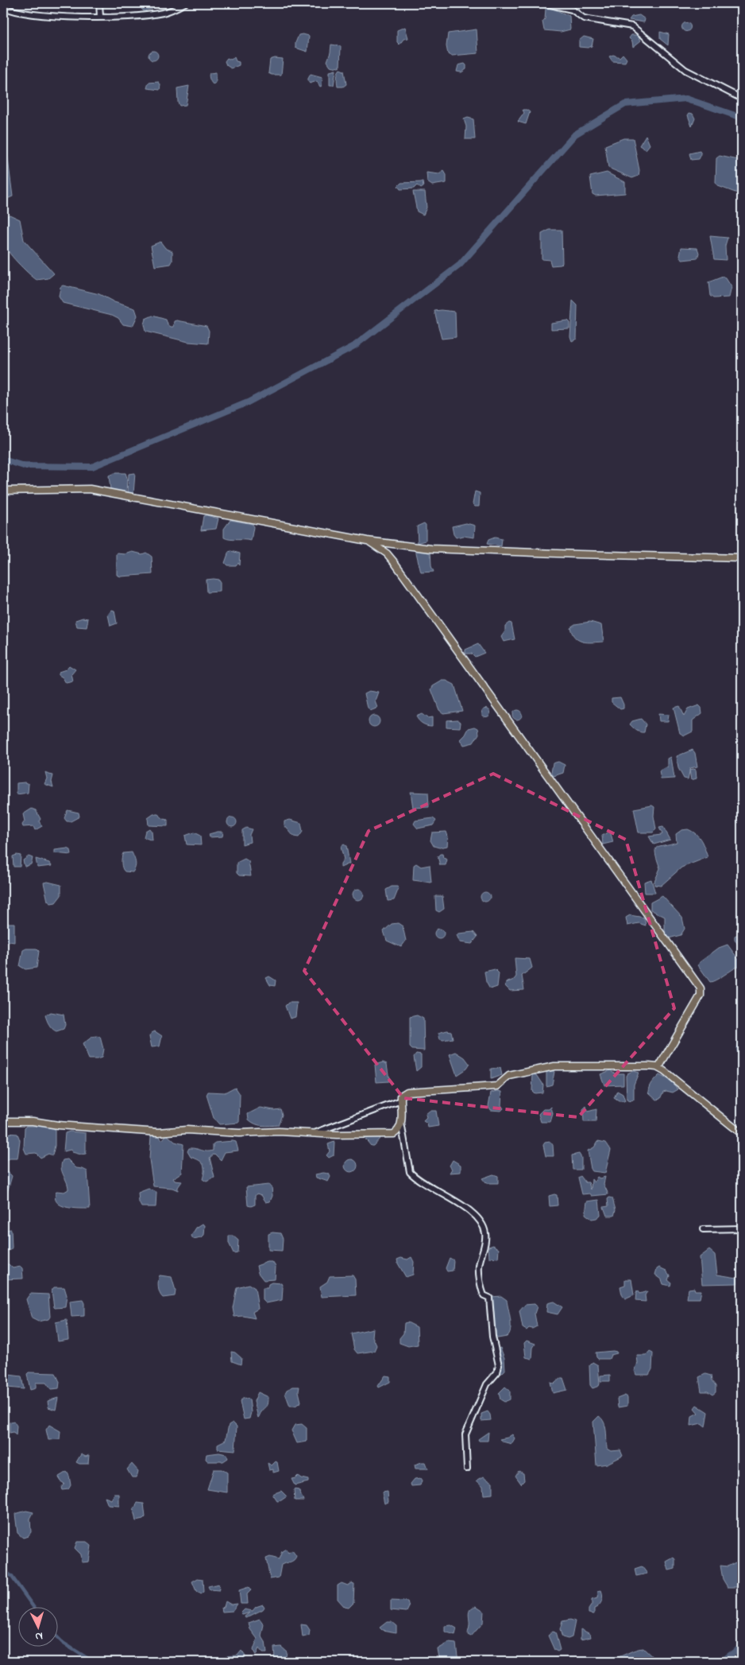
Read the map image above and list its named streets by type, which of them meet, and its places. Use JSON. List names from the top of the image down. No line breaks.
{"north":"bottom"}
